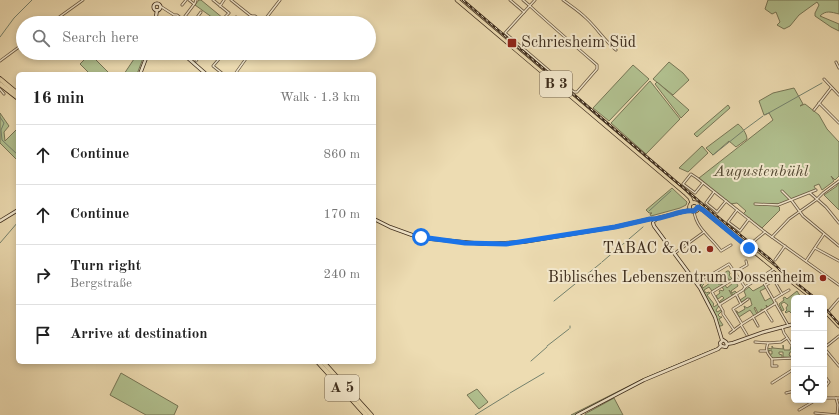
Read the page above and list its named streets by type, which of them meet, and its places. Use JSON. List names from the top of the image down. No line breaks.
{"streets":{"highway":["A 5"],"main road":["B 3"]},"parks":["Augustenbühl"],"places":{"transit":["Schriesheim Süd"],"other":["TABAC & Co.","Biblisches Lebenszentrum Dossenheim"]},"page":{"search":"Search here","heading":["16 min","Walk · 1.3 km"],"list":[["Continue","860 m"],["Continue","170 m"],["Turn right","Bergstraße","240 m"],"Arrive at destination"],"map_buttons":["+","−"]}}
